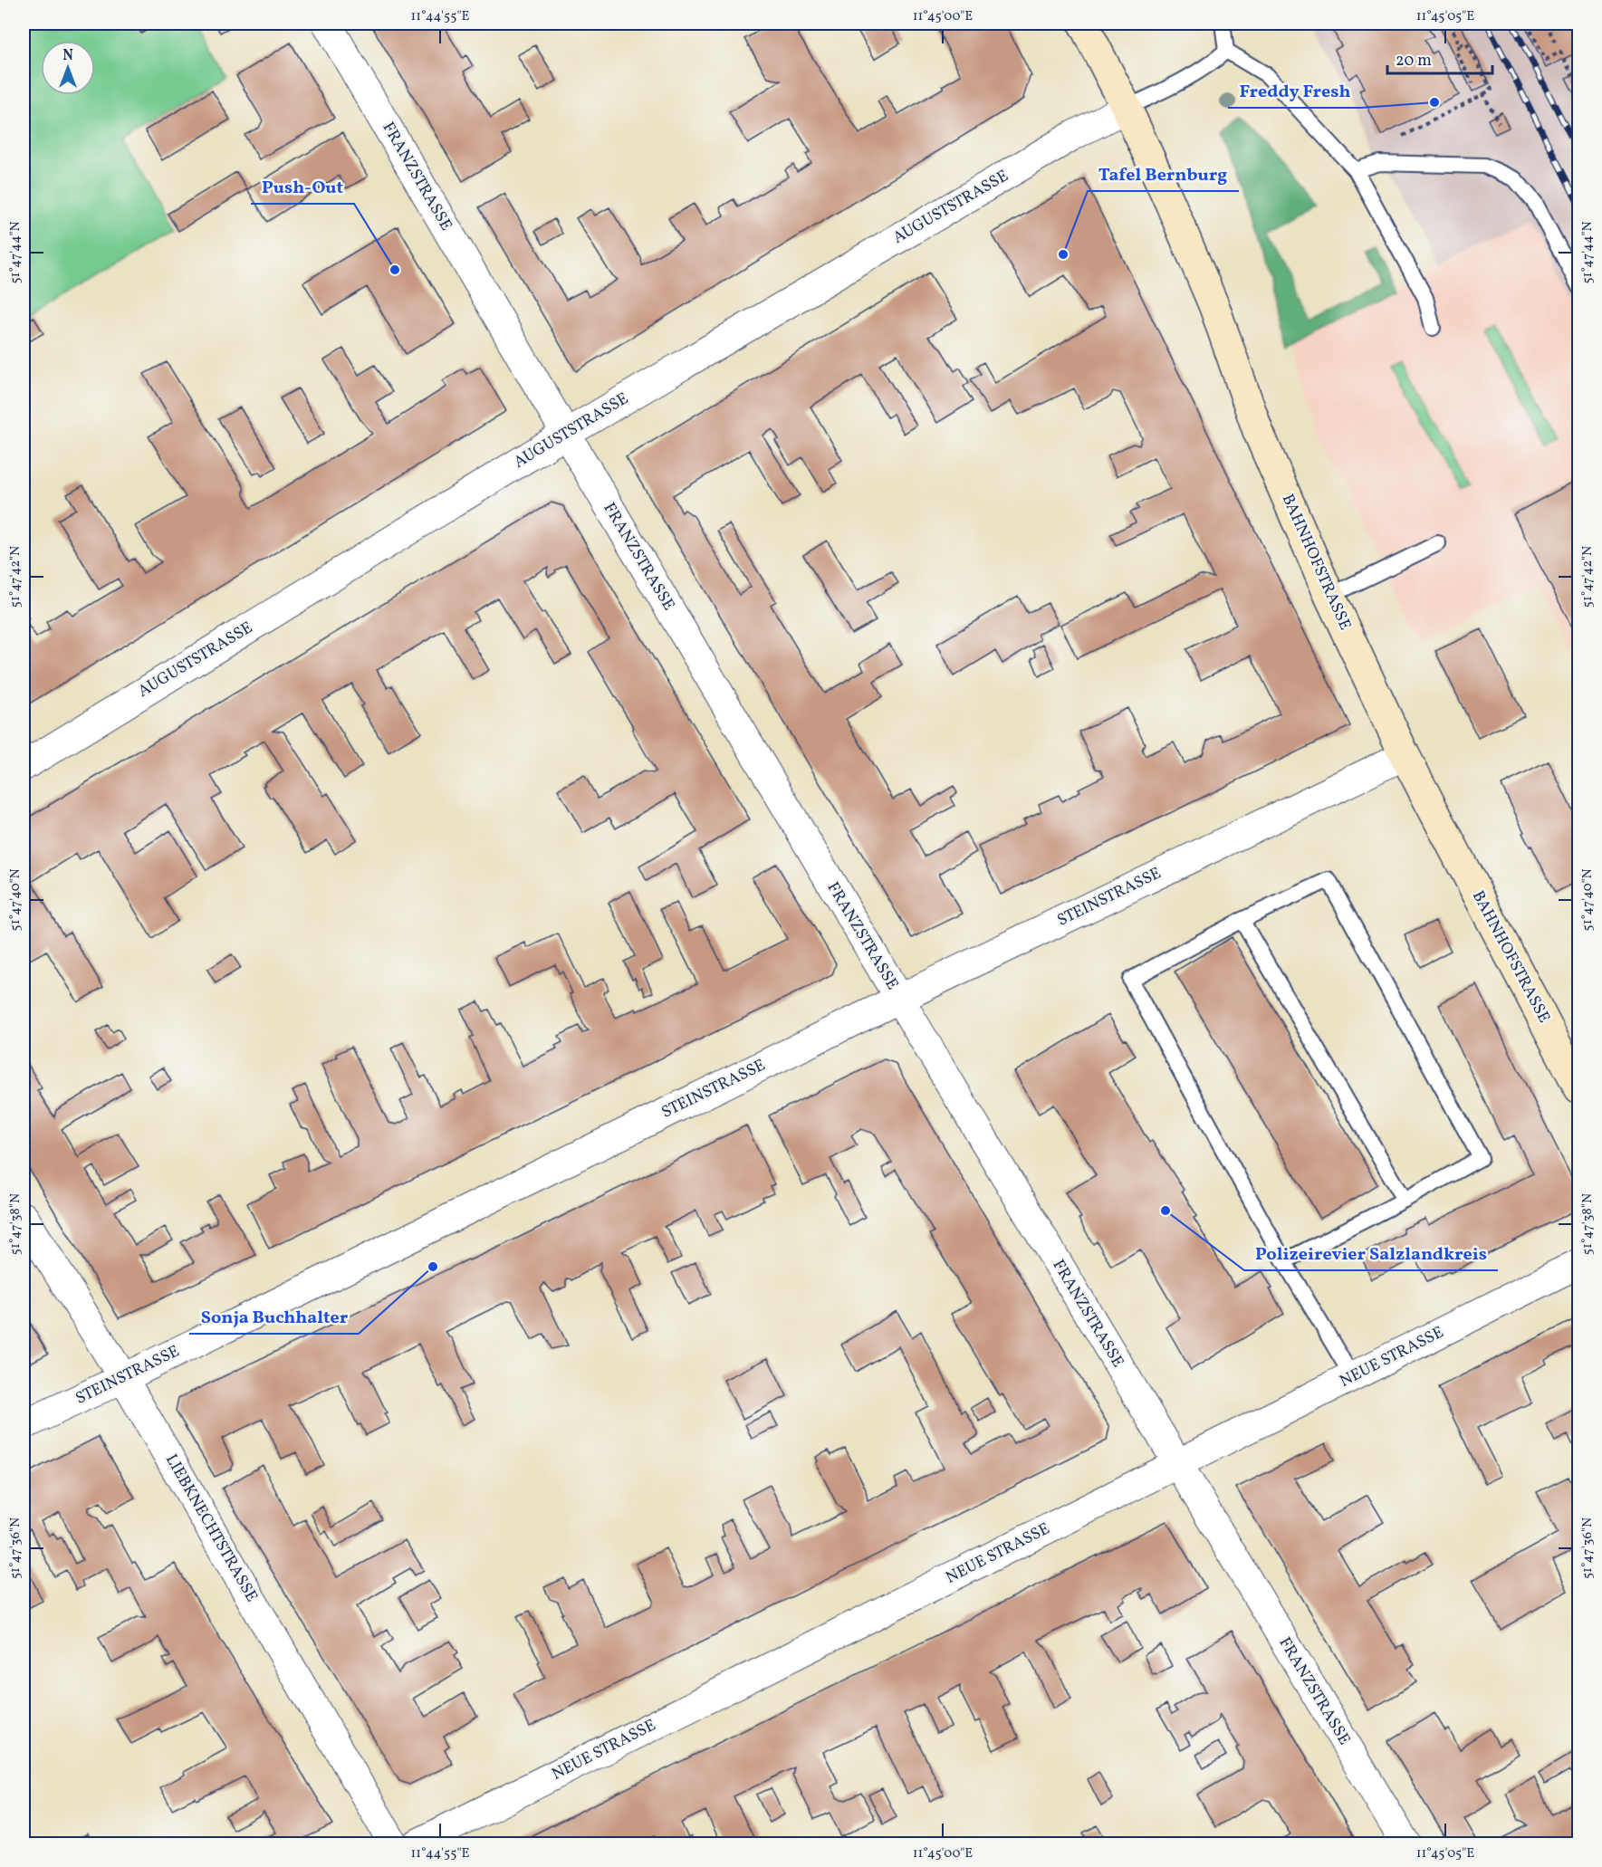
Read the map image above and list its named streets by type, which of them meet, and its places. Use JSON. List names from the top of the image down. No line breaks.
{"streets":{"main road":["BAHNHOFSTRASSE"],"street":["FRANZSTRASSE","AUGUSTSTRASSE","STEINSTRASSE","NEUE STRASSE","LIEBKNECHTSTRASSE"]},"crossings":[["FRANZSTRASSE","AUGUSTSTRASSE"],["FRANZSTRASSE","STEINSTRASSE"],["FRANZSTRASSE","NEUE STRASSE"],["AUGUSTSTRASSE","BAHNHOFSTRASSE"],["BAHNHOFSTRASSE","STEINSTRASSE"],["STEINSTRASSE","LIEBKNECHTSTRASSE"]],"places":["Freddy Fresh","Tafel Bernburg","Push-Out","Polizeirevier Salzlandkreis","Sonja Buchhalter"],"scale_bar":"20 m","north":"top","coordinates":["11°44'55\"E","11°45'00\"E","11°45'05\"E","51°47'44\"N","51°47'42\"N","51°47'40\"N","51°47'38\"N","51°47'36\"N"]}
